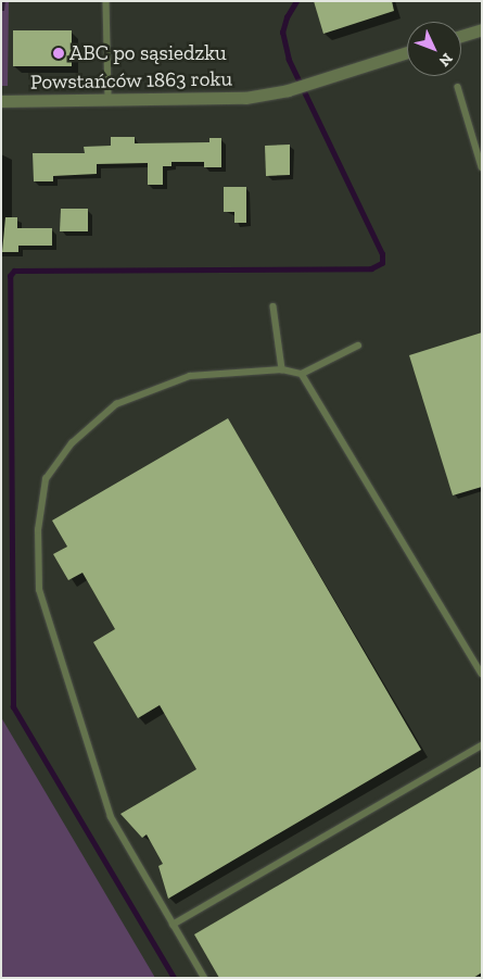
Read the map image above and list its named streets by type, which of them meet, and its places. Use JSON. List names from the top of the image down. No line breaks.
{"streets":{"street":["Powstańców 1863 roku"]},"places":["ABC po sąsiedzku"],"north":"bottom right"}
